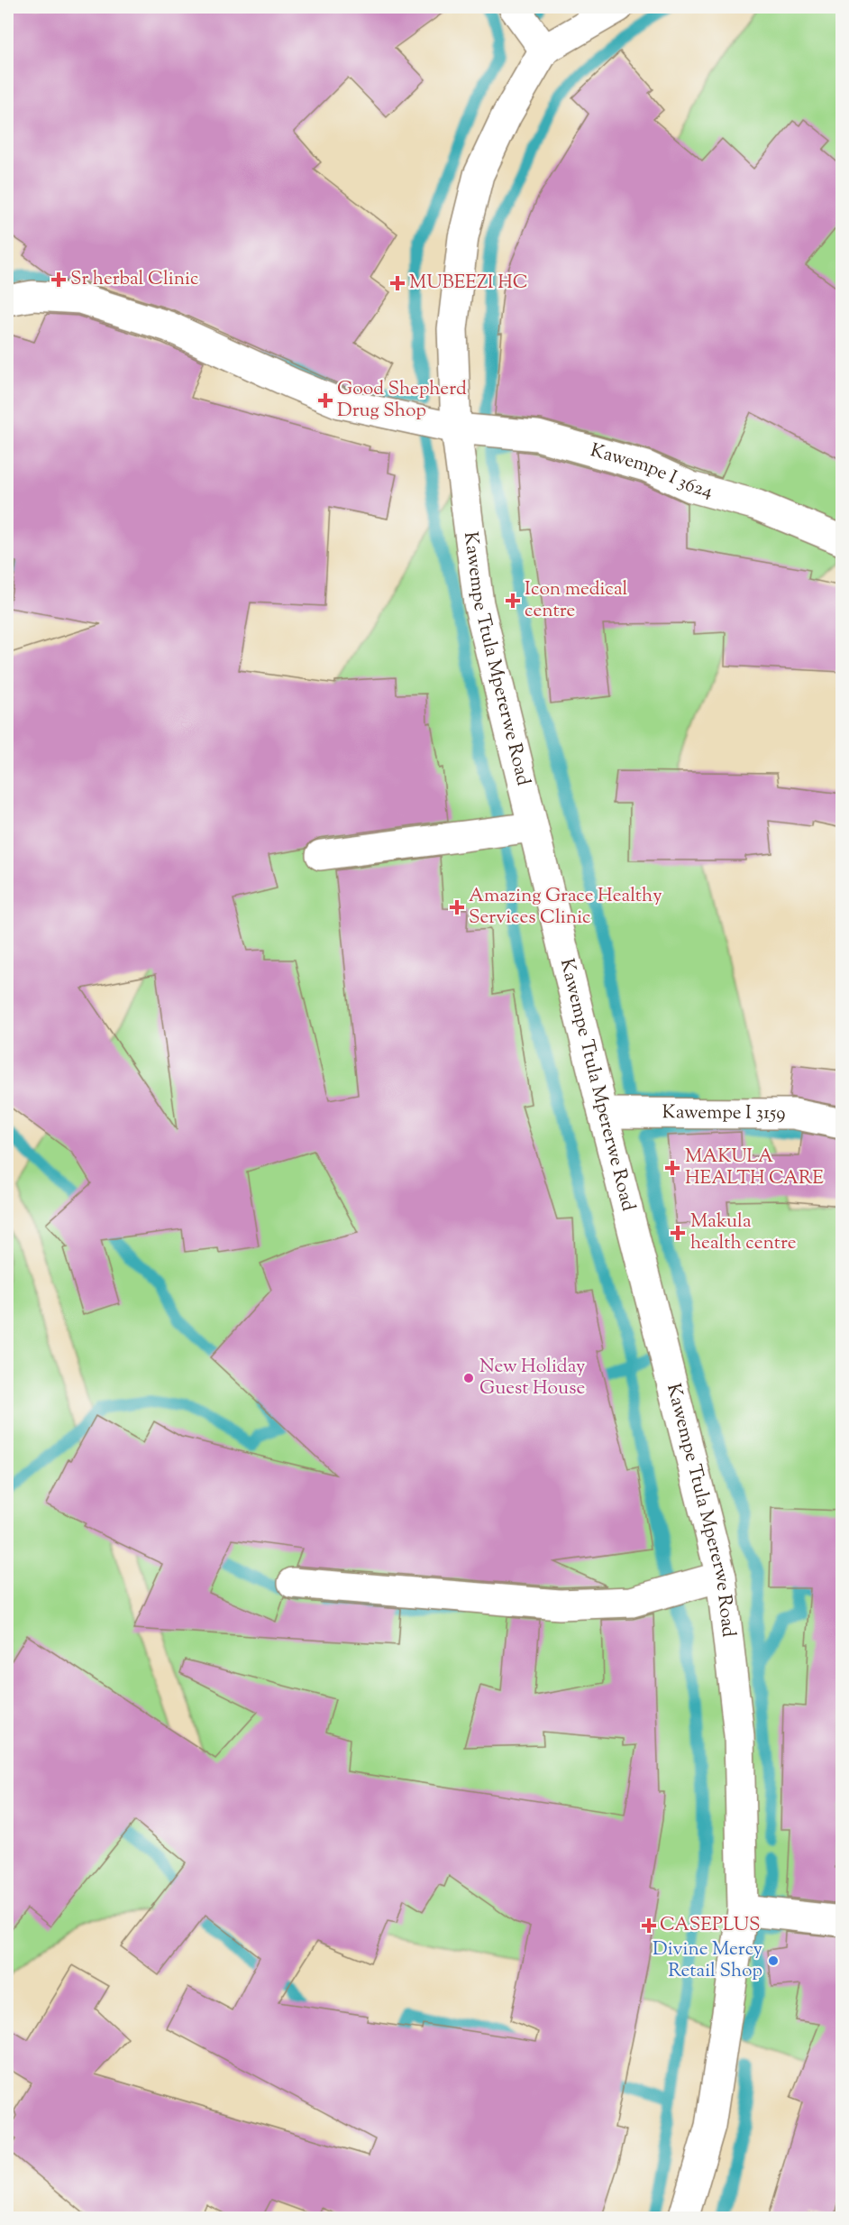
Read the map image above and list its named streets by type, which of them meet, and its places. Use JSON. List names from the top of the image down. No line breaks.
{"streets":{"street":["Kawempe I 3624","Kawempe Ttula Mpererwe Road","Kawempe I 3159"]},"crossings":[["Kawempe I 3624","Kawempe Ttula Mpererwe Road"],["Kawempe Ttula Mpererwe Road","Kawempe I 3159"]],"places":{"health":["Sr herbal Clinic","MUBEEZI HC","Good Shepherd Drug Shop","Icon medical centre","Amazing Grace Healthy Services Clinic","MAKULA HEALTH CARE","Makula health centre","CASEPLUS"],"other":["New Holiday Guest House","Divine Mercy Retail Shop"]}}
